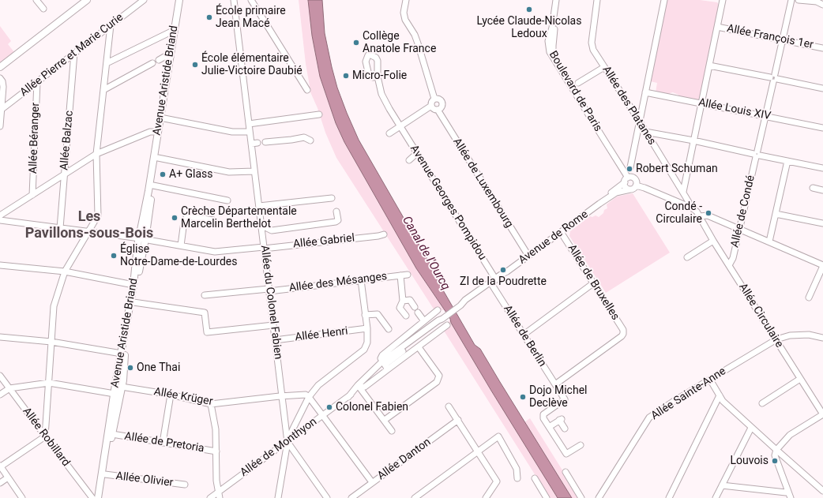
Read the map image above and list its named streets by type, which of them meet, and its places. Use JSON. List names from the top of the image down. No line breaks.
{"streets":{"main road":["Avenue Aristide Briand"],"street":["Allée François 1er","Allée Pierre et Marie Curie","Boulevard de Paris","Allée des Platanes","Allée Louis XIV","Allée Béranger","Allée Balzac","Allée de Luxembourg","Avenue Georges Pompidou","Allée de Condé","Avenue de Rome","Allée Gabriel","Allée des Mésanges","Allée de Bruxelles","Allée du Colonel Fabien","Allée Circulaire","Allée Henri","Allée de Berlin","Allée Sainte-Anne","Allée Krüger","Allée Robillard","Allée de Pretoria","Allée de Monthyon","Allée Danton","Allée Olivier"]},"crossings":[["Allée François 1er","Allée de Condé"],["Allée Pierre et Marie Curie","Allée Béranger"],["Allée Pierre et Marie Curie","Allée Balzac"],["Avenue Aristide Briand","Allée Gabriel"],["Avenue Aristide Briand","Allée Krüger"],["Avenue Aristide Briand","Allée de Pretoria"],["Avenue Aristide Briand","Allée Olivier"],["Boulevard de Paris","Avenue de Rome"],["Allée Louis XIV","Allée de Condé"],["Allée Balzac","Allée Gabriel"],["Allée de Luxembourg","Avenue de Rome"],["Avenue Georges Pompidou","Avenue de Rome"],["Allée de Condé","Allée Circulaire"],["Avenue de Rome","Allée de Bruxelles"],["Avenue de Rome","Allée de Berlin"],["Avenue de Rome","Allée de Monthyon"],["Allée Gabriel","Allée du Colonel Fabien"],["Allée des Mésanges","Allée du Colonel Fabien"],["Allée de Bruxelles","Allée de Berlin"],["Allée du Colonel Fabien","Allée Henri"],["Allée du Colonel Fabien","Allée Krüger"],["Allée du Colonel Fabien","Allée de Monthyon"],["Allée Circulaire","Allée Sainte-Anne"]],"districts":["Les Pavillons-sous-Bois"],"water":["Canal de l'Ourcq"],"places":["Lycée Claude-Nicolas Ledoux","École primaire Jean Macé","Collège Anatole France","École élémentaire Julie-Victoire Daubié","Micro-Folie","Robert Schuman","A+ Glass","Condé - Circulaire","Crèche Départementale Marcelin Berthelot","Église Notre-Dame-de-Lourdes","ZI de la Poudrette","One Thai","Dojo Michel Declève","Colonel Fabien","Louvois"]}
